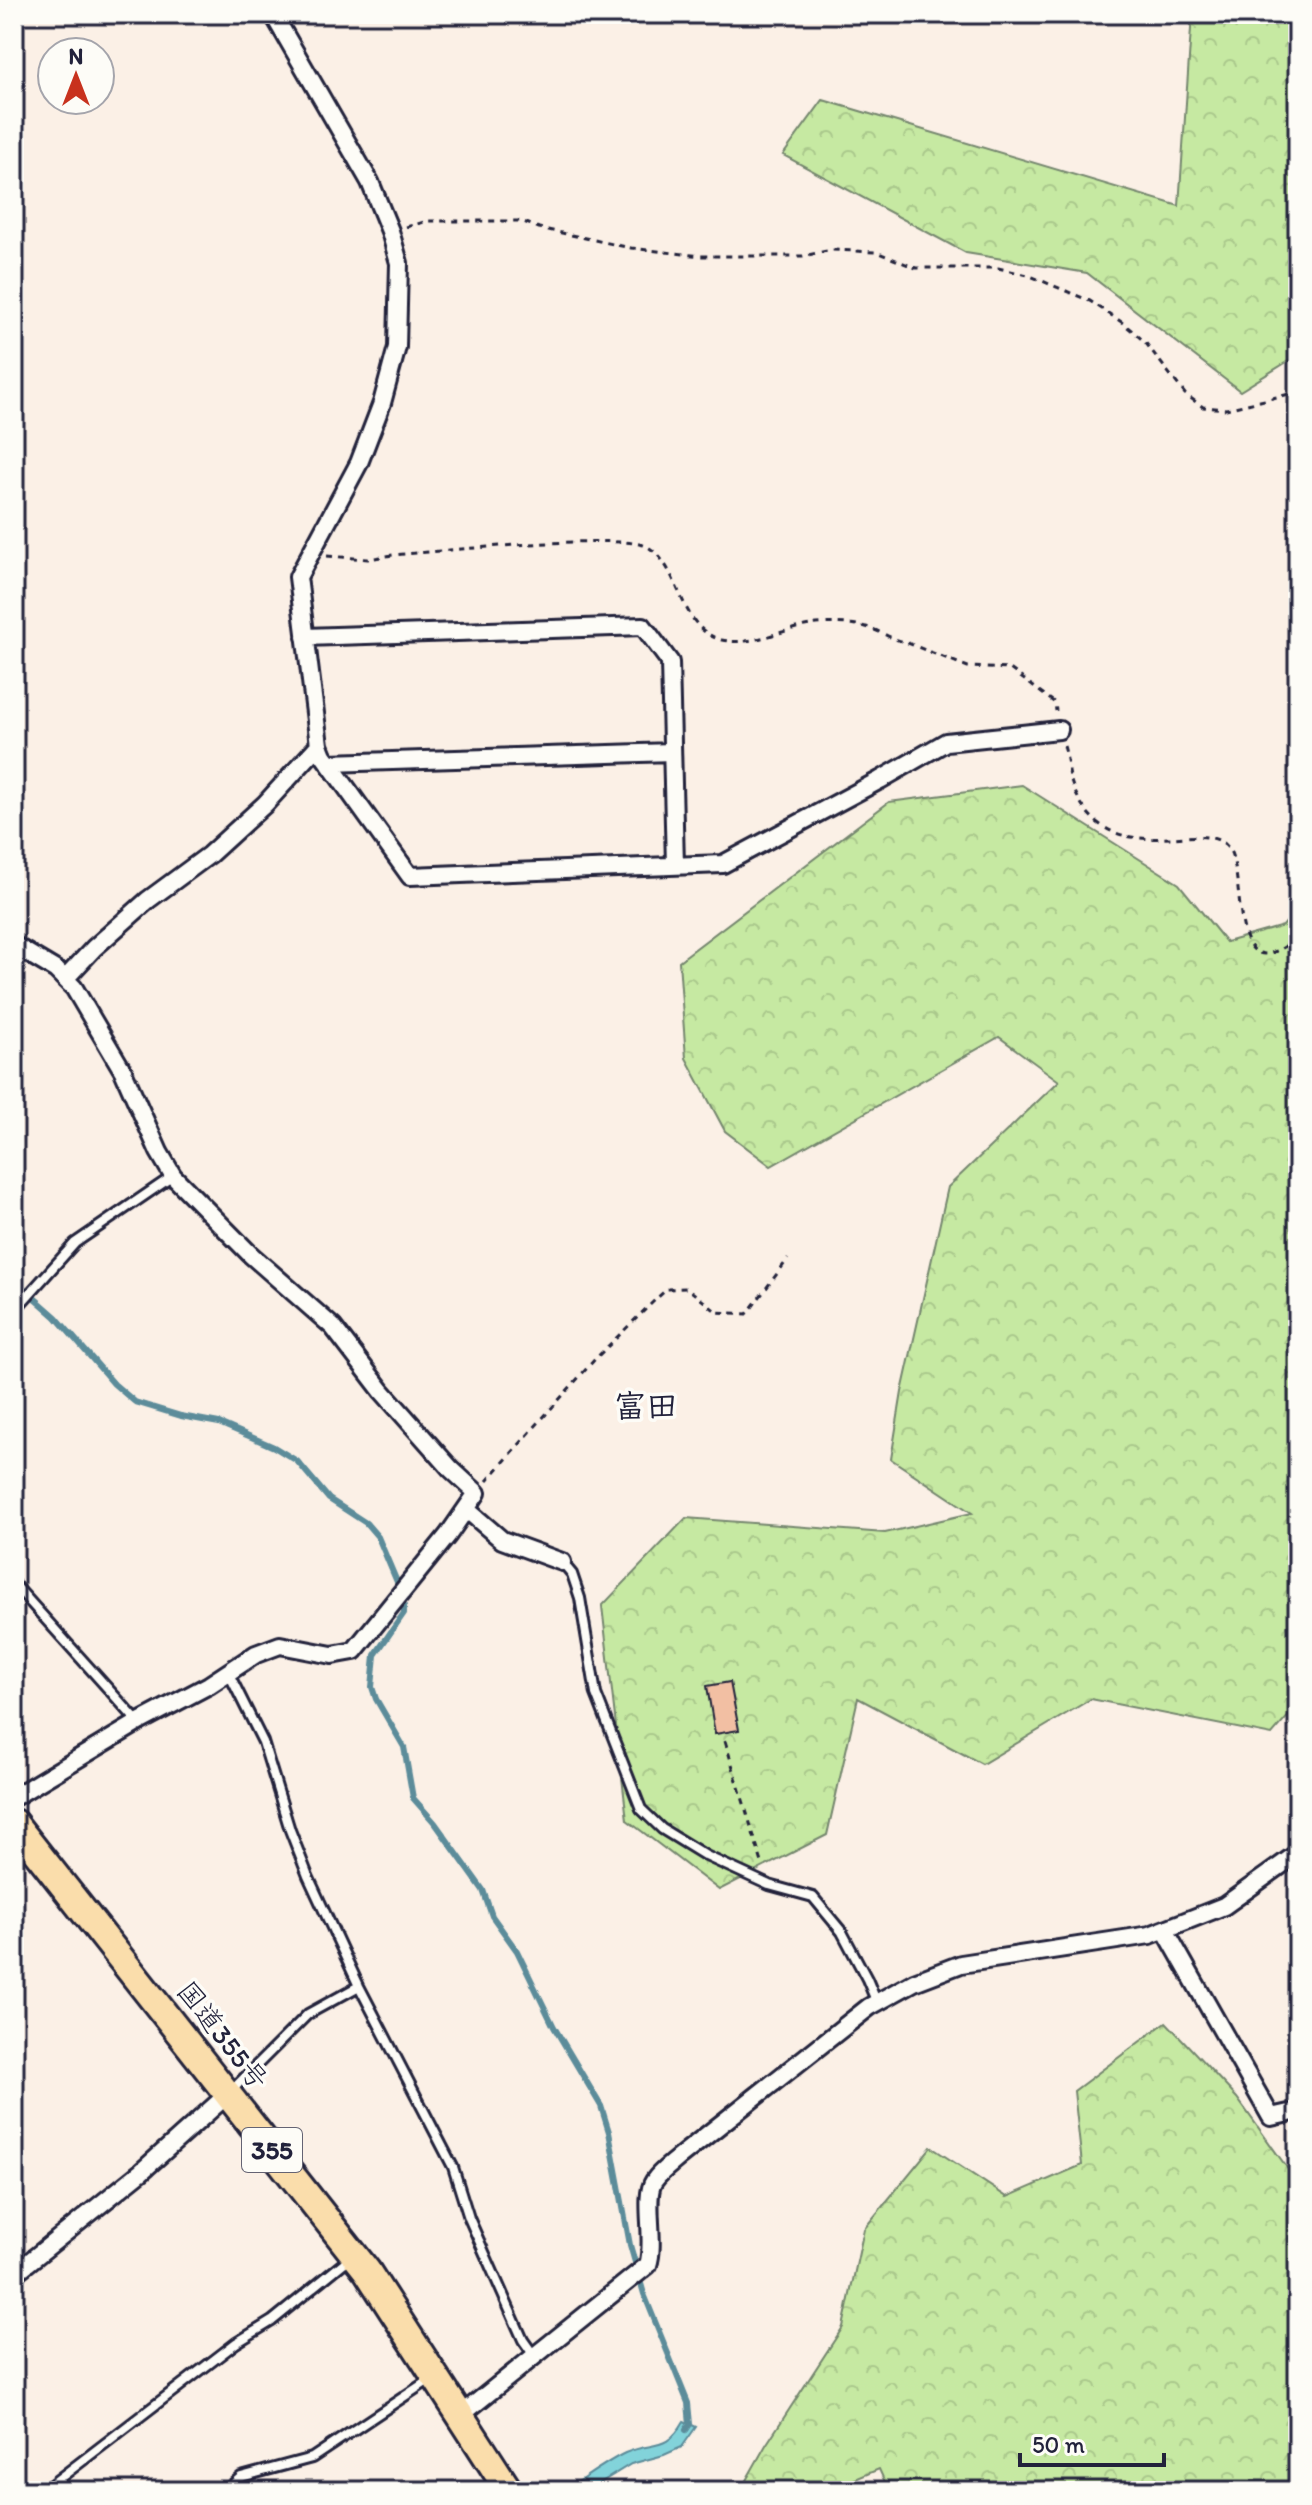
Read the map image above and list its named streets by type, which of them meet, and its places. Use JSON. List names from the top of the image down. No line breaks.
{"streets":{"highway":["国道355号","355"]},"districts":["富田"],"scale_bar":"50 m","north":"top"}
